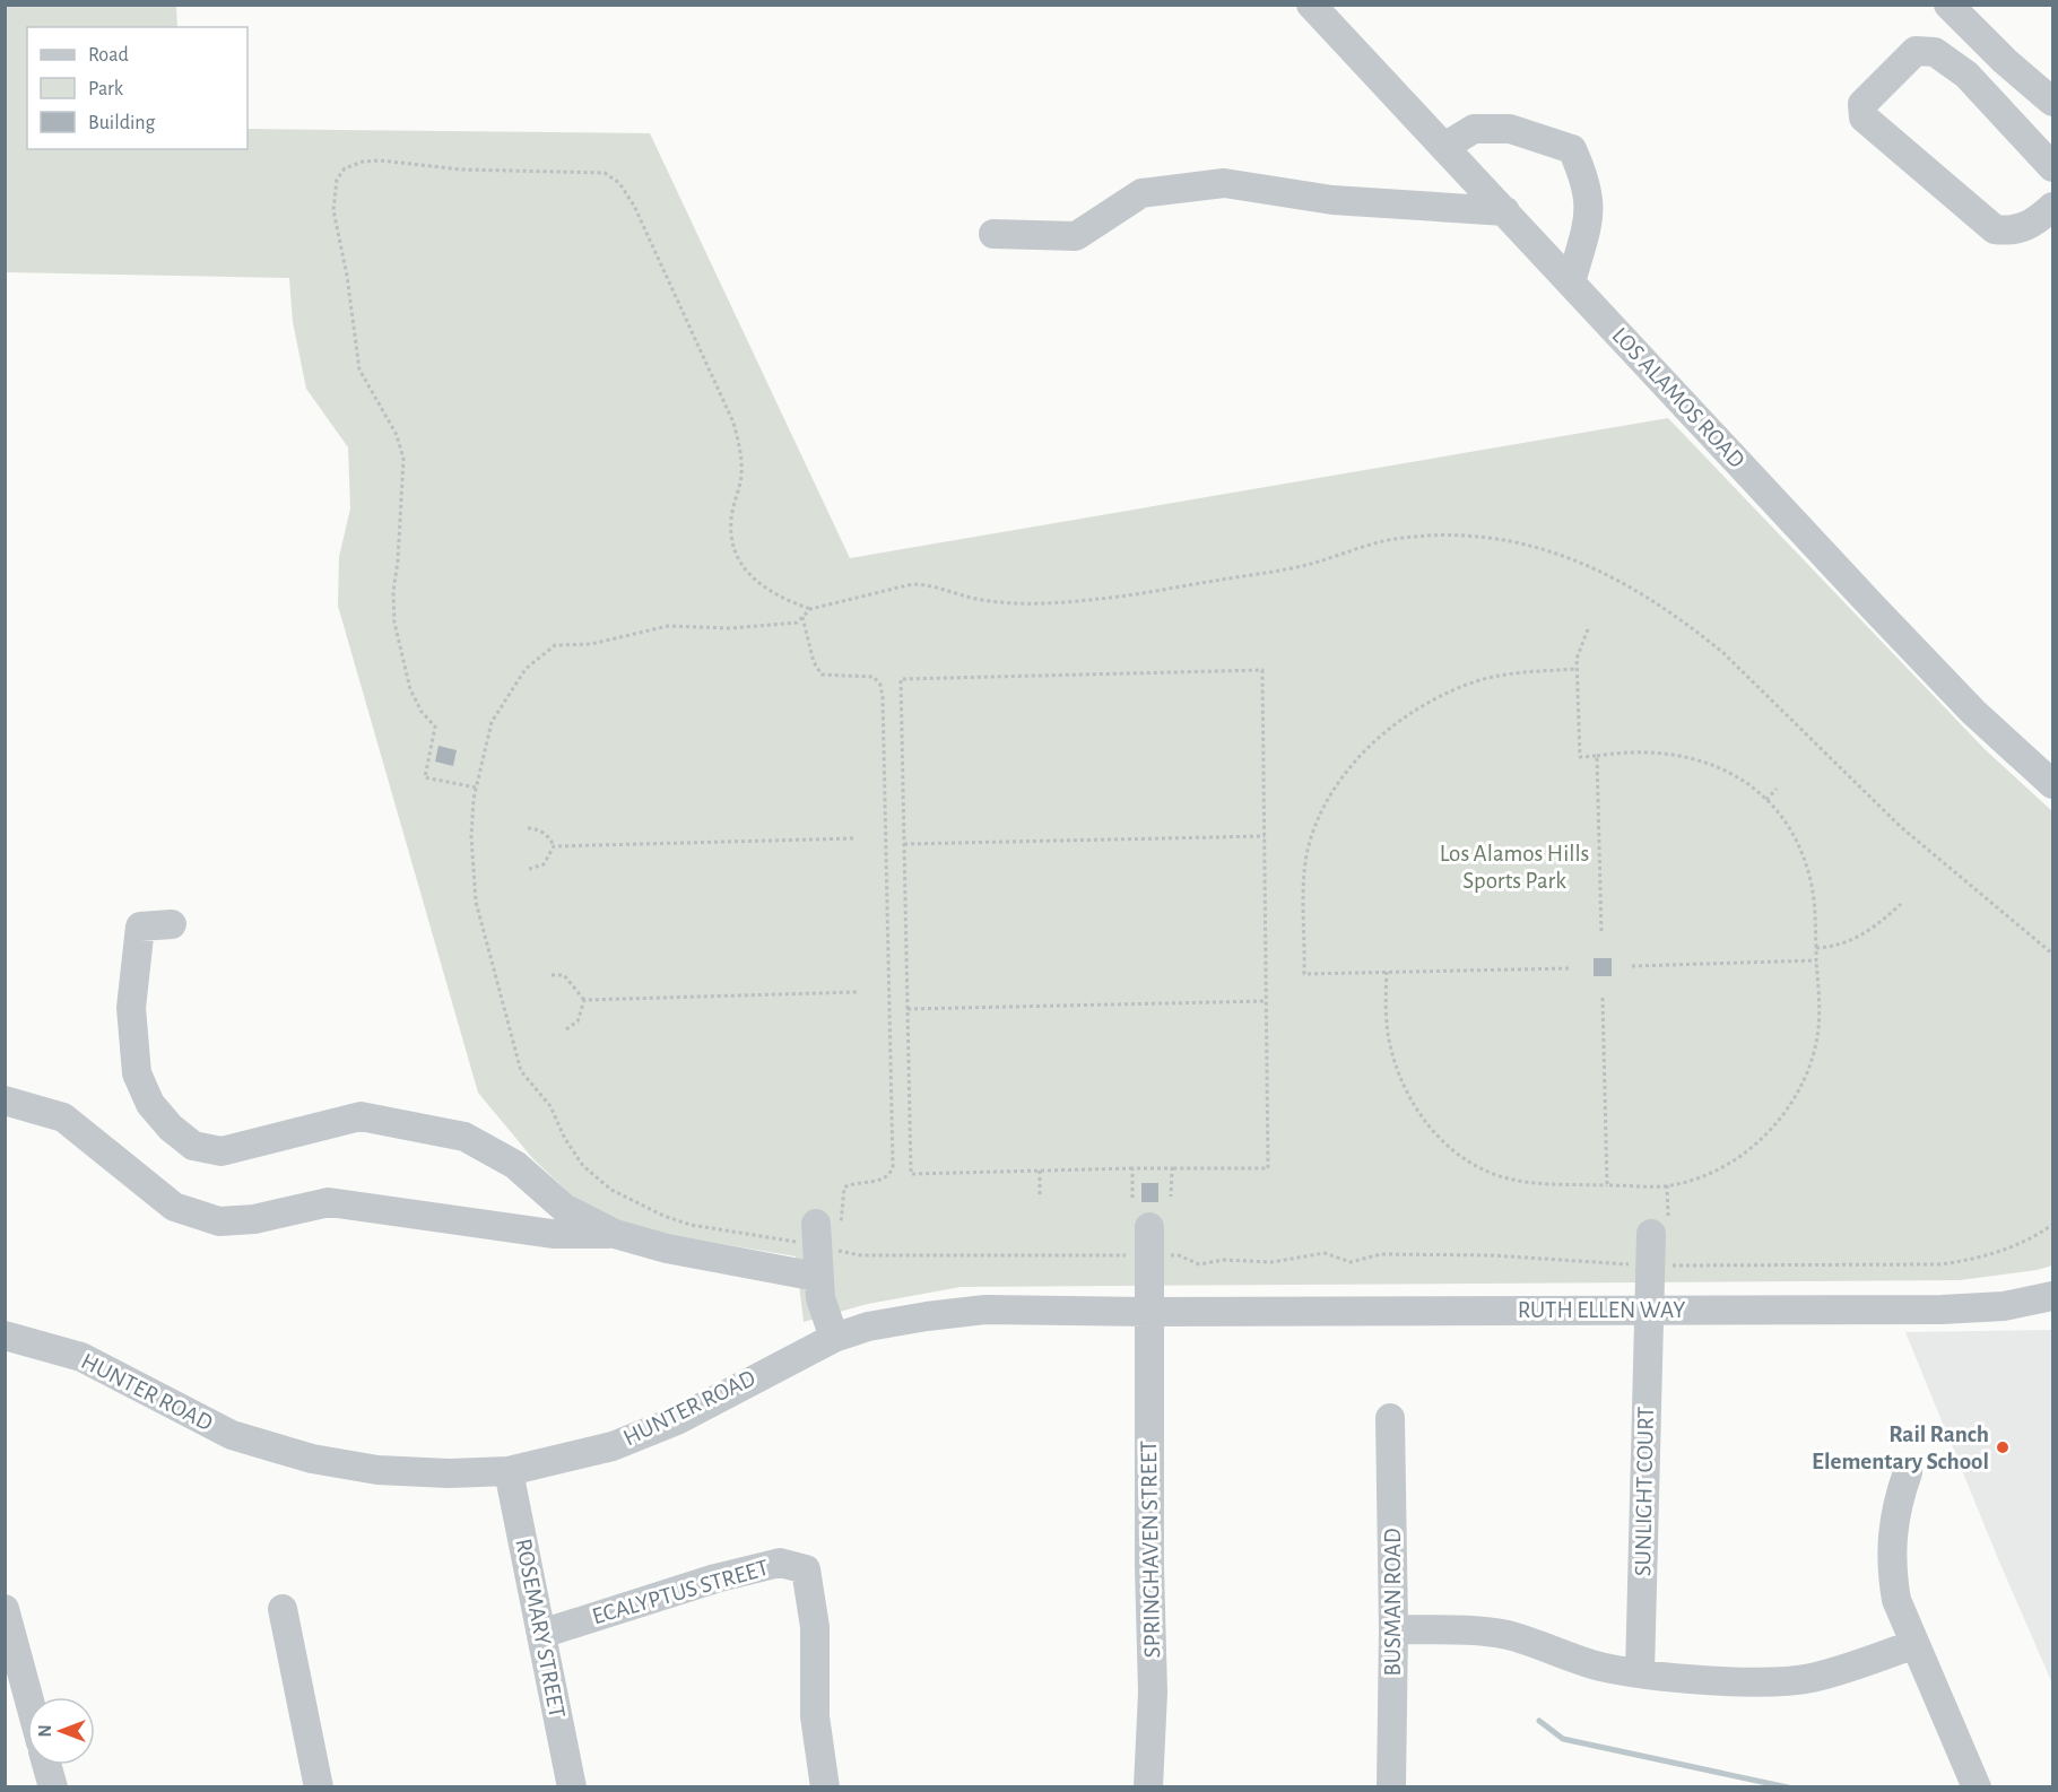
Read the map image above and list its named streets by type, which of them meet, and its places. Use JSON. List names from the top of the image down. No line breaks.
{"streets":{"street":["LOS ALAMOS ROAD","RUTH ELLEN WAY","HUNTER ROAD","SUNLIGHT COURT","SPRINGHAVEN STREET","ECALYPTUS STREET","BUSMAN ROAD","ROSEMARY STREET"]},"crossings":[["RUTH ELLEN WAY","HUNTER ROAD"],["RUTH ELLEN WAY","SUNLIGHT COURT"],["RUTH ELLEN WAY","SPRINGHAVEN STREET"],["HUNTER ROAD","SPRINGHAVEN STREET"],["HUNTER ROAD","ROSEMARY STREET"],["ECALYPTUS STREET","ROSEMARY STREET"]],"parks":["Los Alamos Hills Sports Park"],"places":["Rail Ranch Elementary School"],"legend":["Road","Park","Building"],"north":"left"}
